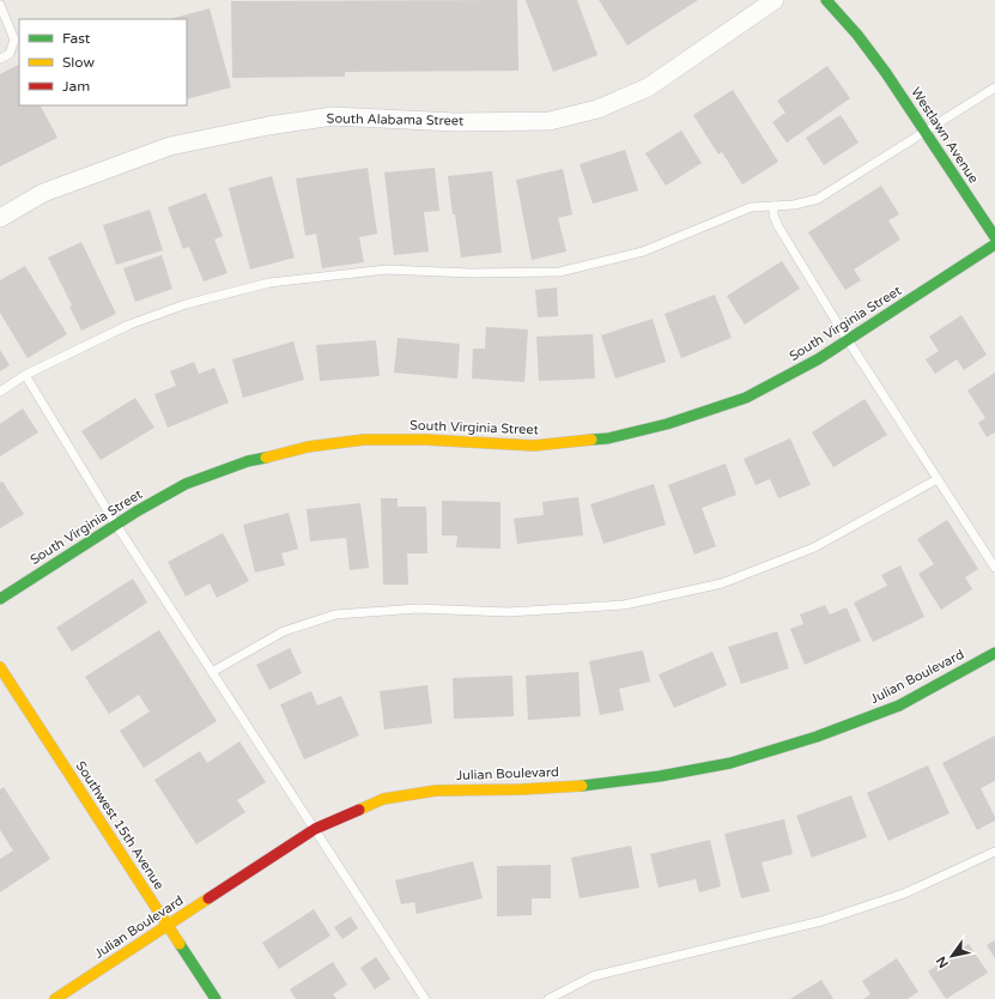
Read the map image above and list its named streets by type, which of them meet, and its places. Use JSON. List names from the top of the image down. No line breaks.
{"streets":{"street":["South Alabama Street","Westlawn Avenue","South Virginia Street","Julian Boulevard","Southwest 15th Avenue"]},"crossings":[["Julian Boulevard","Southwest 15th Avenue"]],"legend":["Fast","Slow","Jam"],"north":"bottom left"}
